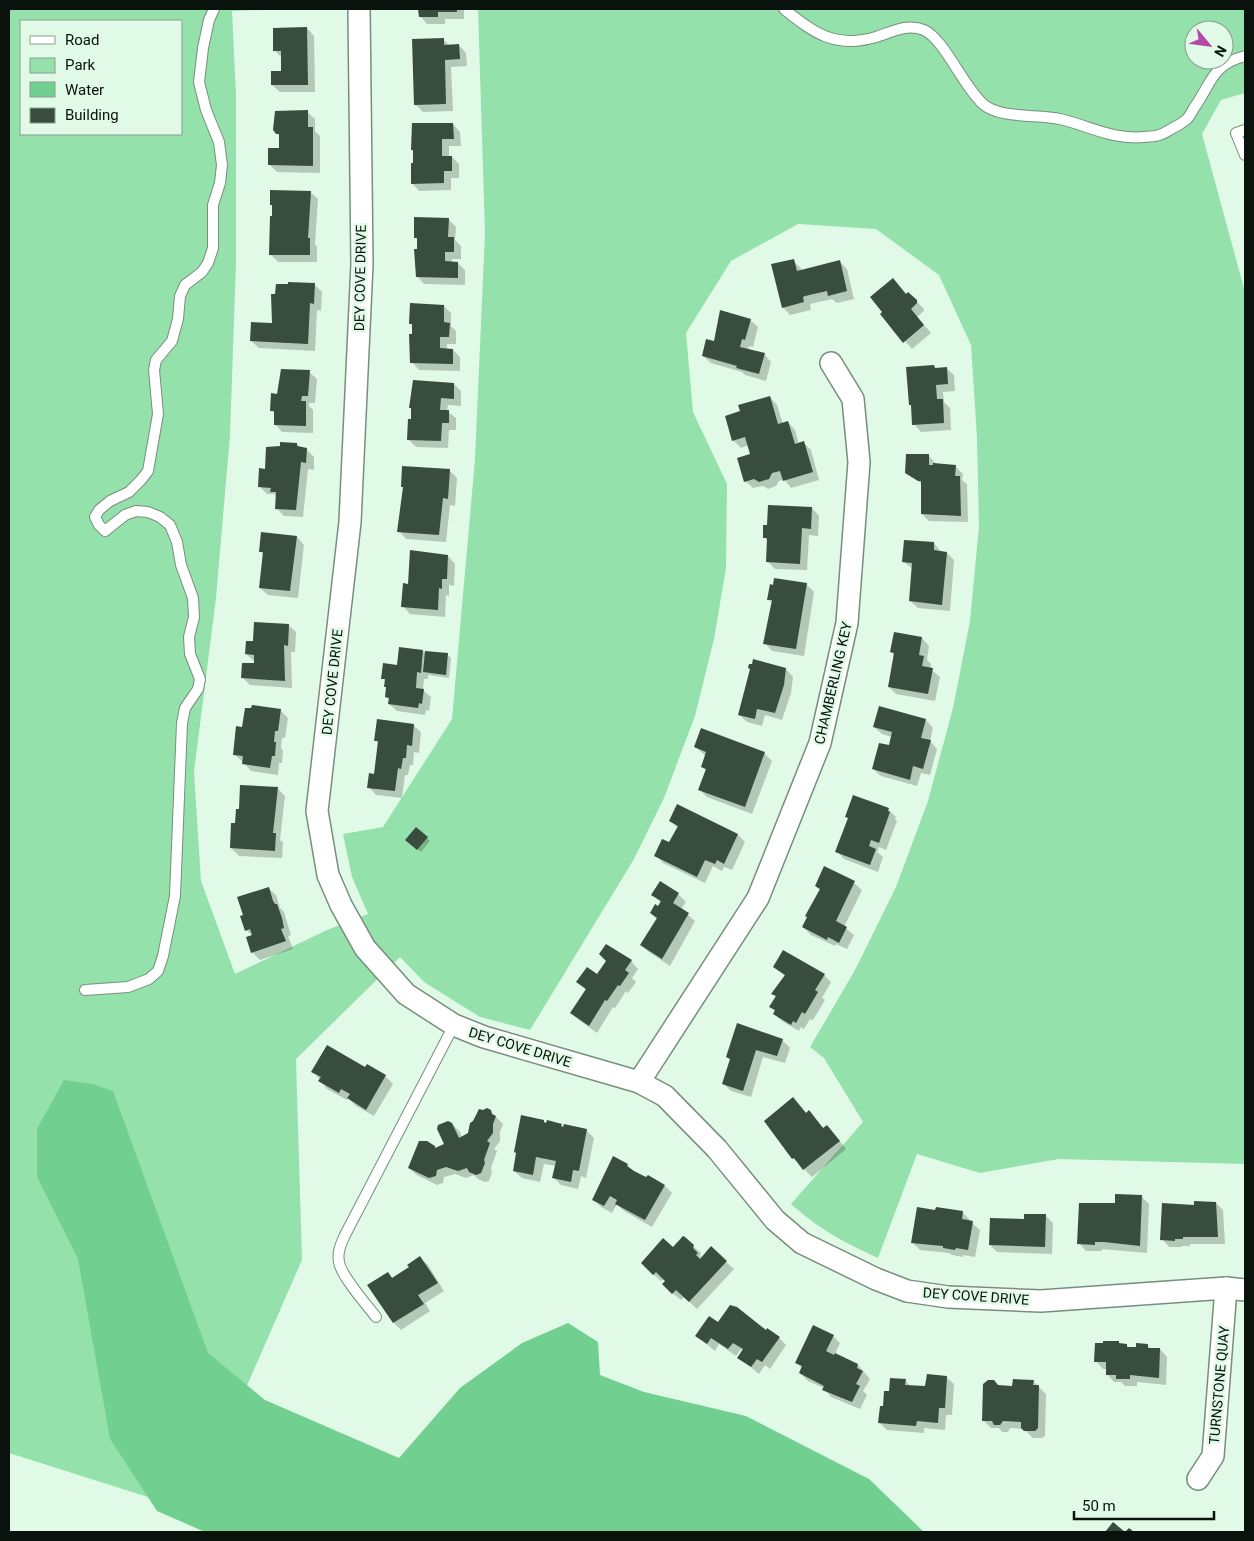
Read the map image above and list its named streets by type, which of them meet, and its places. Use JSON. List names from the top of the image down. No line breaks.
{"streets":{"street":["DEY COVE DRIVE","CHAMBERLING KEY","TURNSTONE QUAY"]},"crossings":[["DEY COVE DRIVE","CHAMBERLING KEY"],["DEY COVE DRIVE","TURNSTONE QUAY"]],"legend":["Road","Park","Water","Building"],"scale_bar":"50 m","north":"bottom right"}
